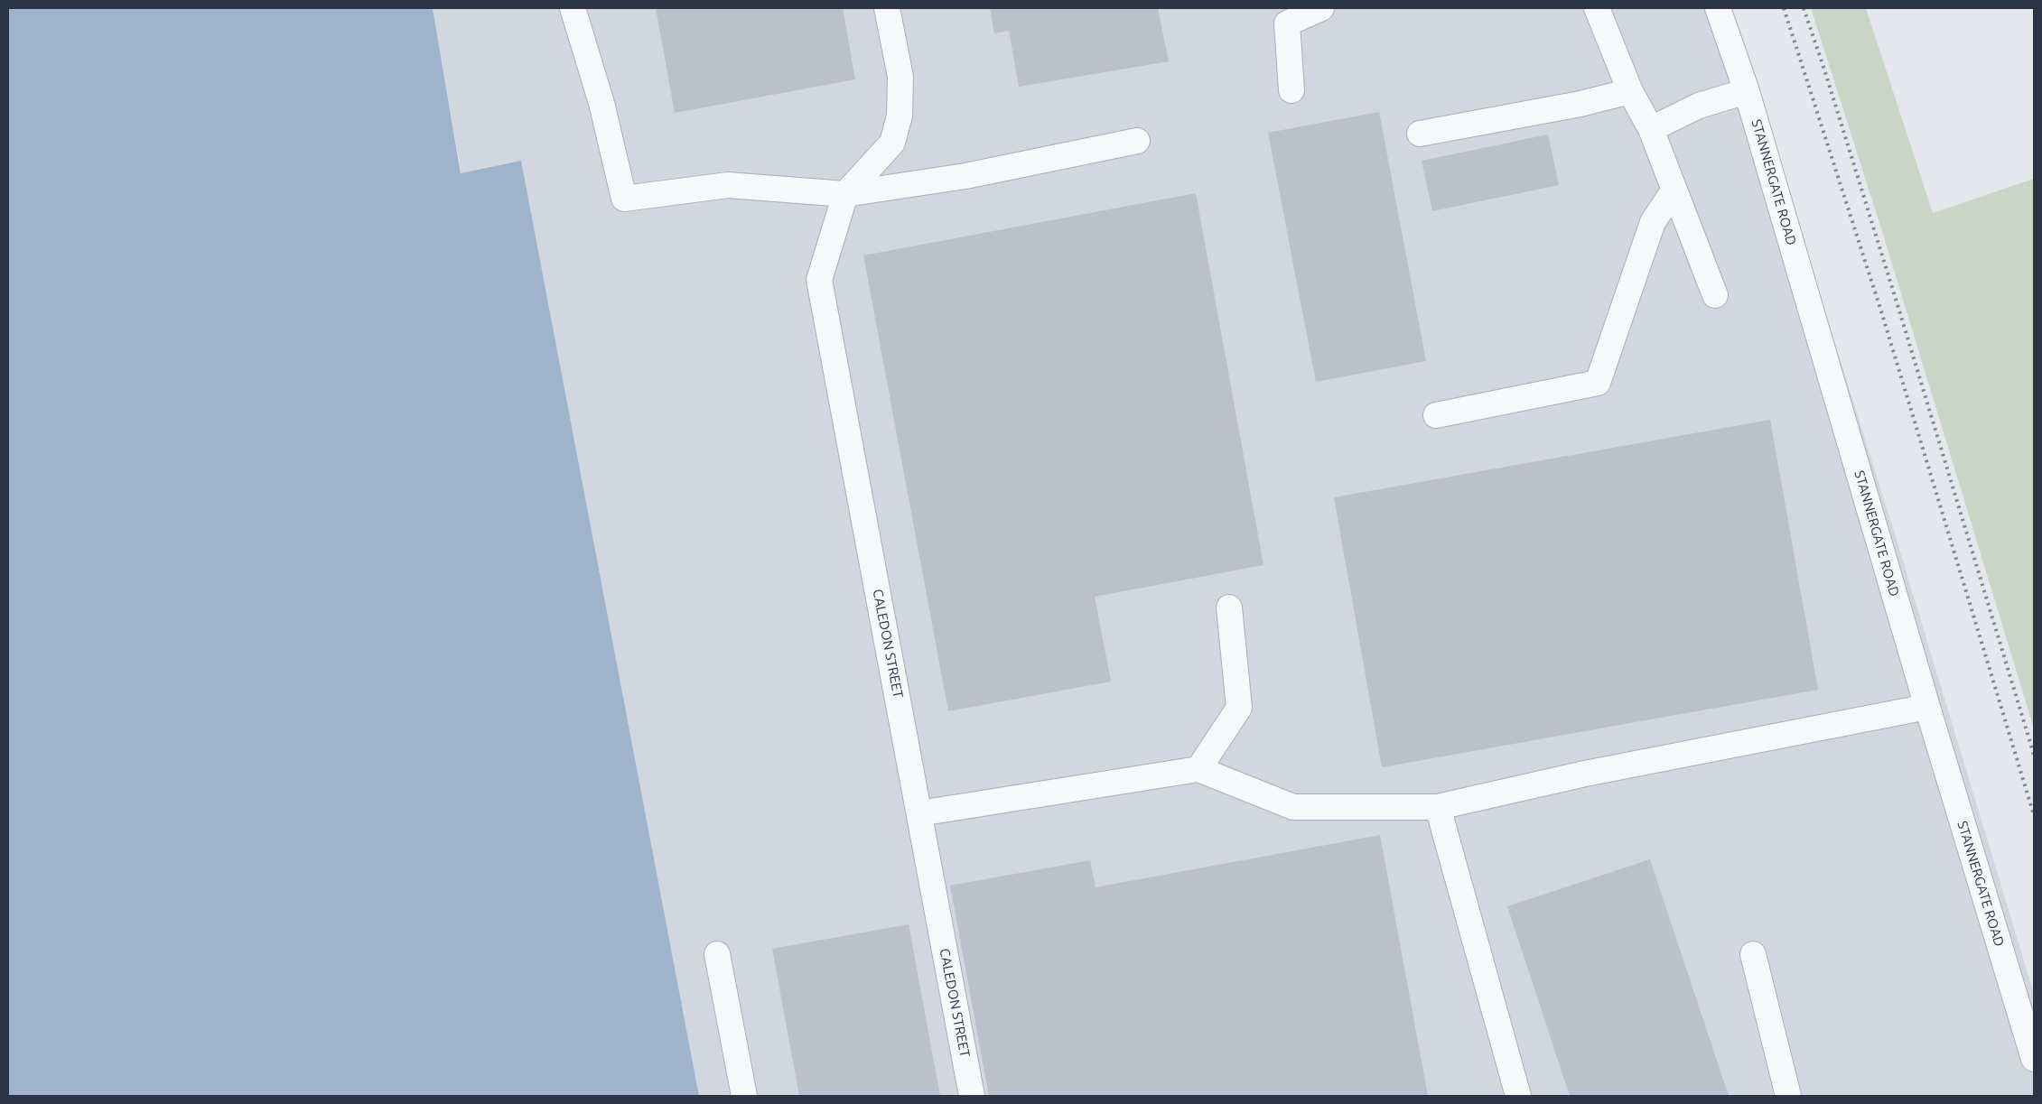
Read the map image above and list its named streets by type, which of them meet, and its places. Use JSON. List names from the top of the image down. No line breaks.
{"streets":{"street":["STANNERGATE ROAD","CALEDON STREET"]}}
